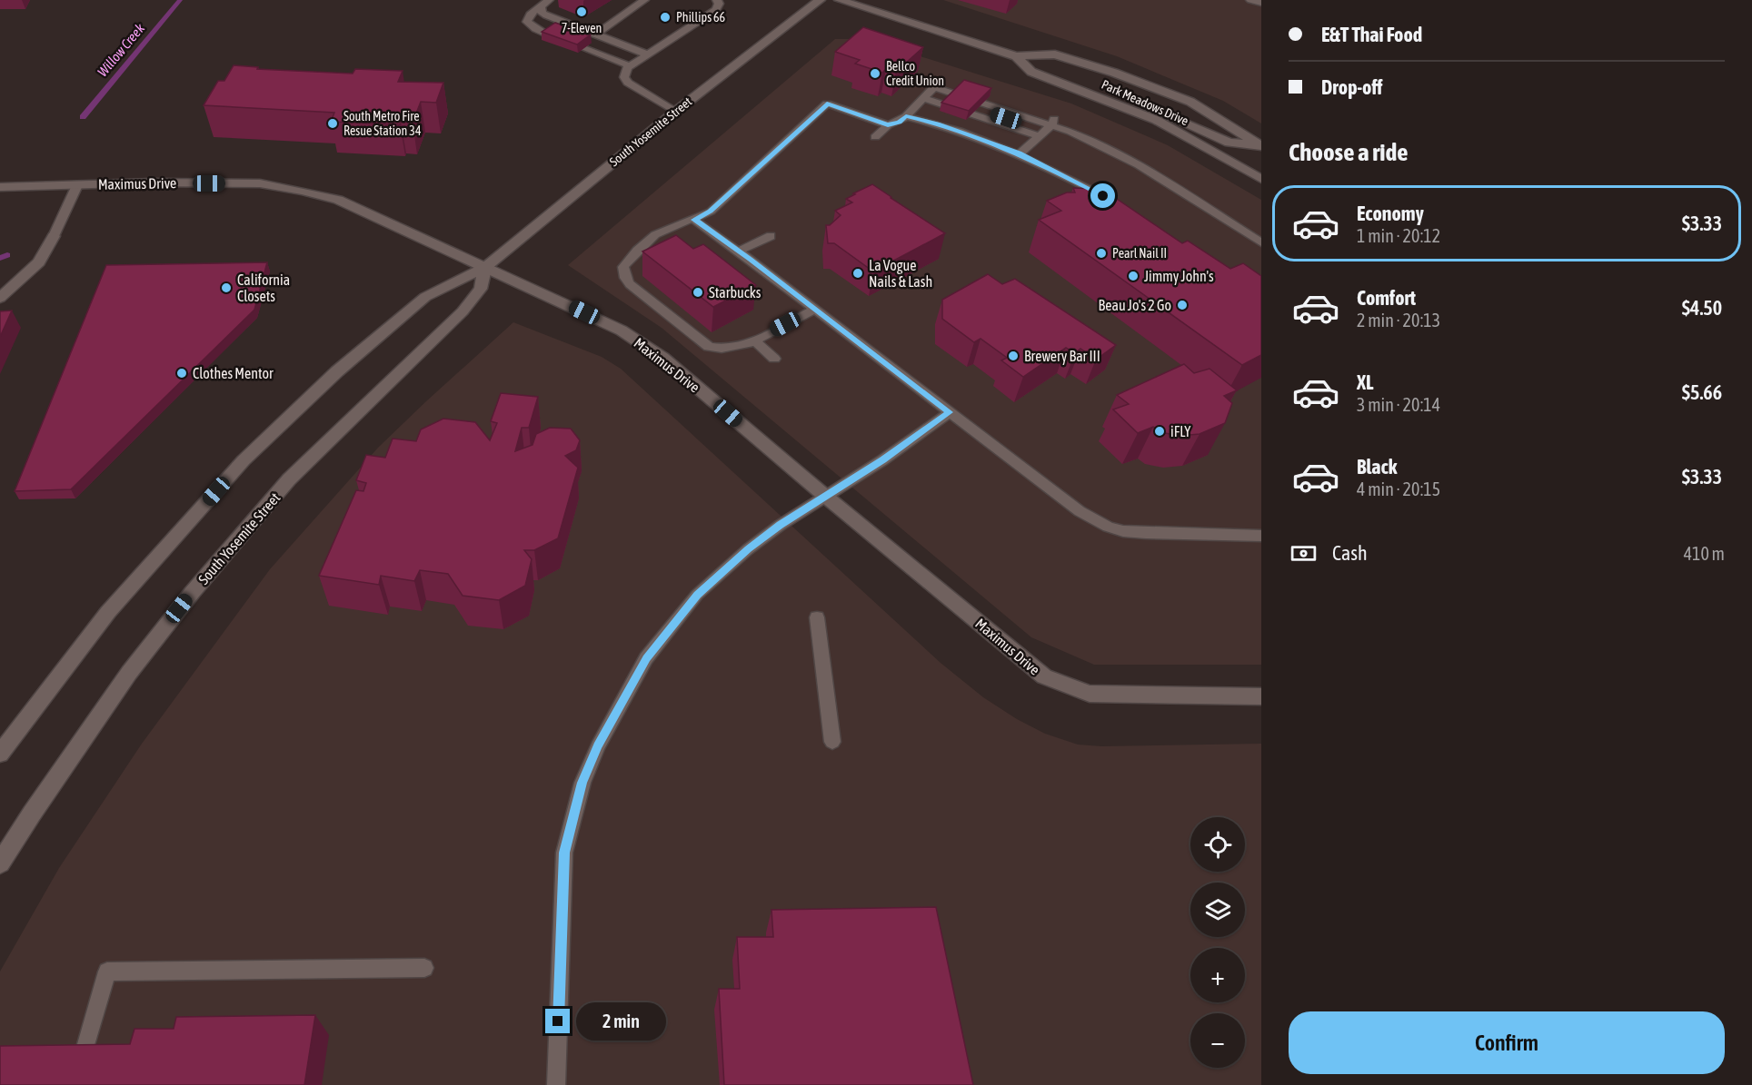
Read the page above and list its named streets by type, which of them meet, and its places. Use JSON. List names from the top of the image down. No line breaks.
{"streets":{"main road":["Park Meadows Drive","South Yosemite Street","Maximus Drive"]},"crossings":[["South Yosemite Street","Maximus Drive"]],"water":["Willow Creek"],"places":["7-Eleven","Phillips 66","Bellco Credit Union","South Metro Fire Resue Station 34","Pearl Nail II","La Vogue Nails & Lash","Jimmy John's","California Closets","Starbucks","Beau Jo's 2 Go","Brewery Bar III","Clothes Mentor","iFLY"],"page":{"banner":["E&T Thai Food","Drop-off"],"heading":"Choose a ride","list":[{"name":"Economy","note":"1 min · 20:12","value":"$3.33"},{"name":"Comfort","note":"2 min · 20:13","value":"$4.50"},{"name":"XL","note":"3 min · 20:14","value":"$5.66"},{"name":"Black","note":"4 min · 20:15","value":"$3.33"}],"pay":["Cash","410 m"],"map_buttons":["+","−"],"buttons":"Confirm","bubble":"2 min"}}
